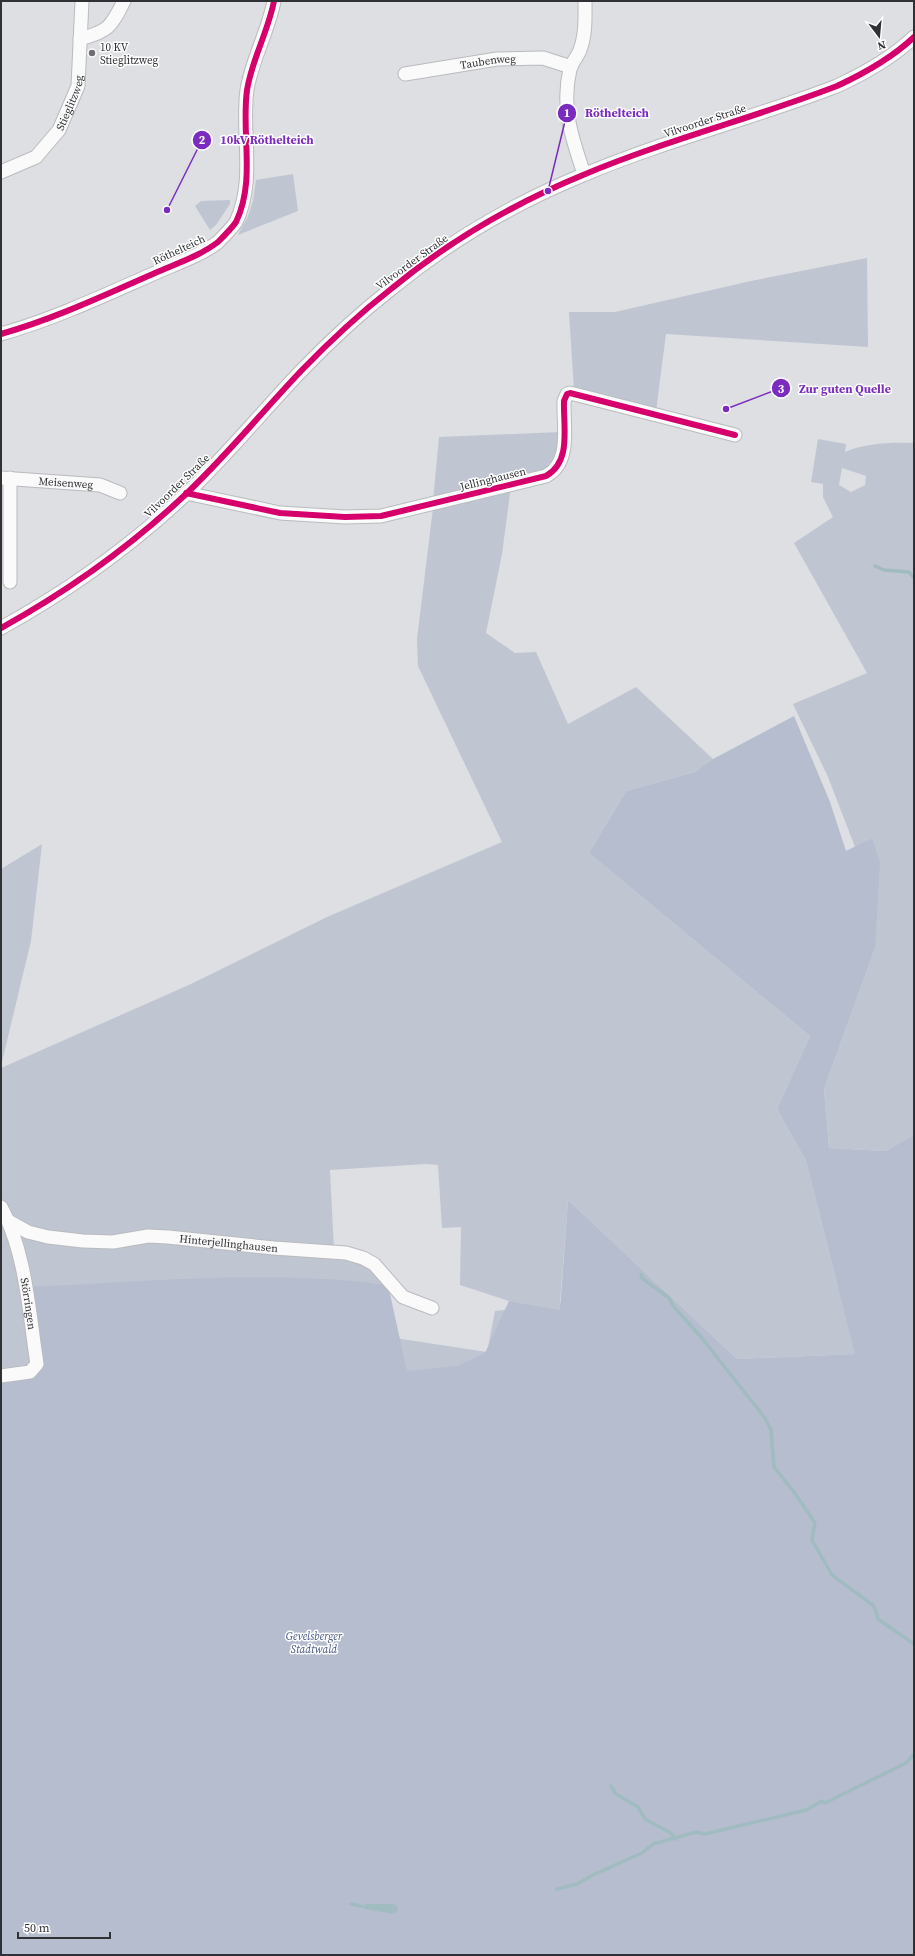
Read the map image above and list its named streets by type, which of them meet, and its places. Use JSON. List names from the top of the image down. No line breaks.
{"streets":{"street":["Taubenweg","Stieglitzweg","Vilvoorder Straße","Röthelteich","Jellinghausen","Meisenweg","Hinterjellinghausen","Störringen"]},"crossings":[["Vilvoorder Straße","Jellinghausen"],["Hinterjellinghausen","Störringen"]],"parks":["Gevelsberger Stadtwald"],"places":["10 KV Stieglitzweg","Röthelteich","10kV Röthelteich","Zur guten Quelle"],"scale_bar":"50 m","north":"bottom"}
